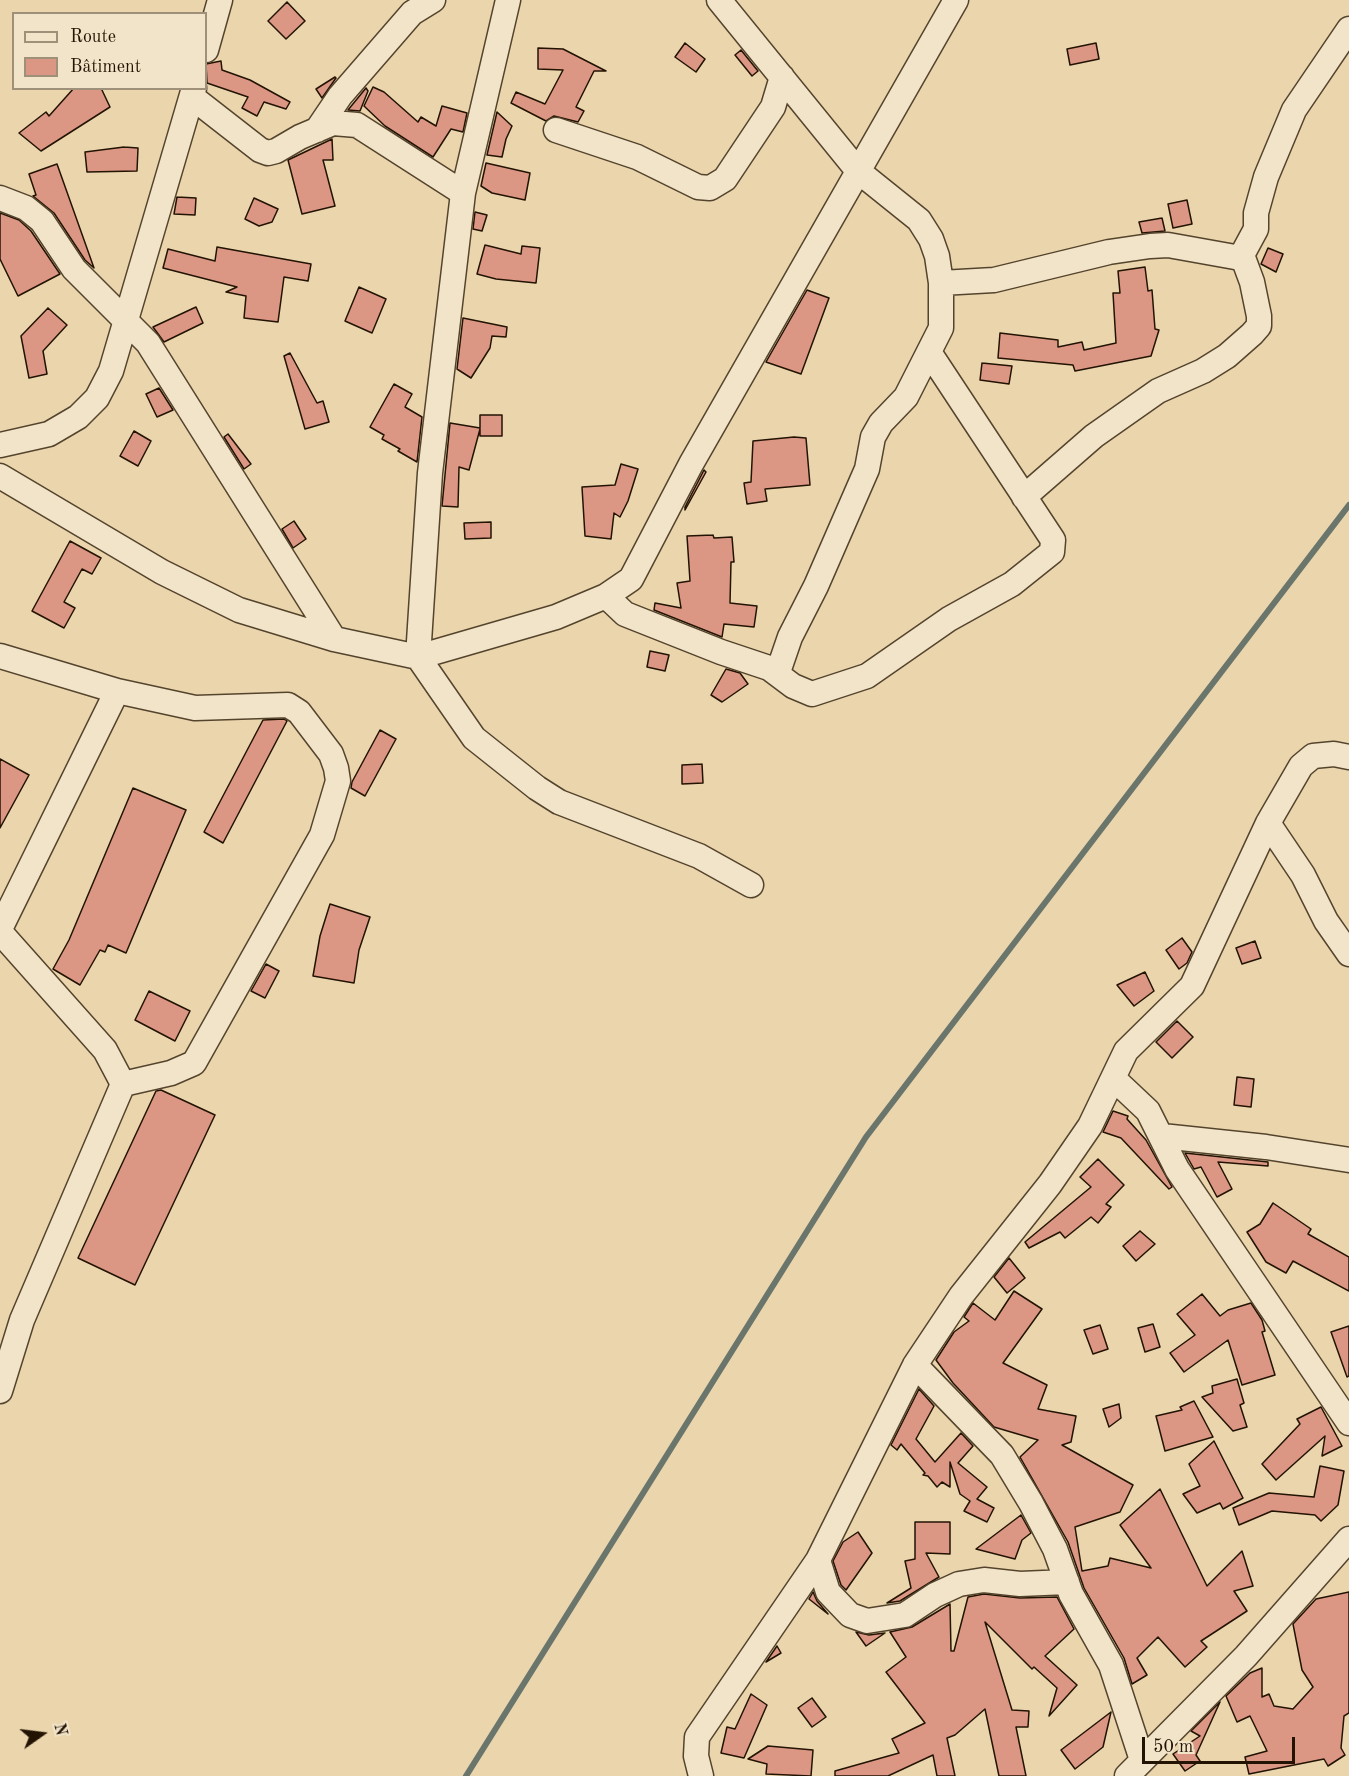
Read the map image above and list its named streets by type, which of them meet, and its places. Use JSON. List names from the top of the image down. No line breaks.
{"legend":["Route","Bâtiment"],"scale_bar":"50 m","north":"right"}
